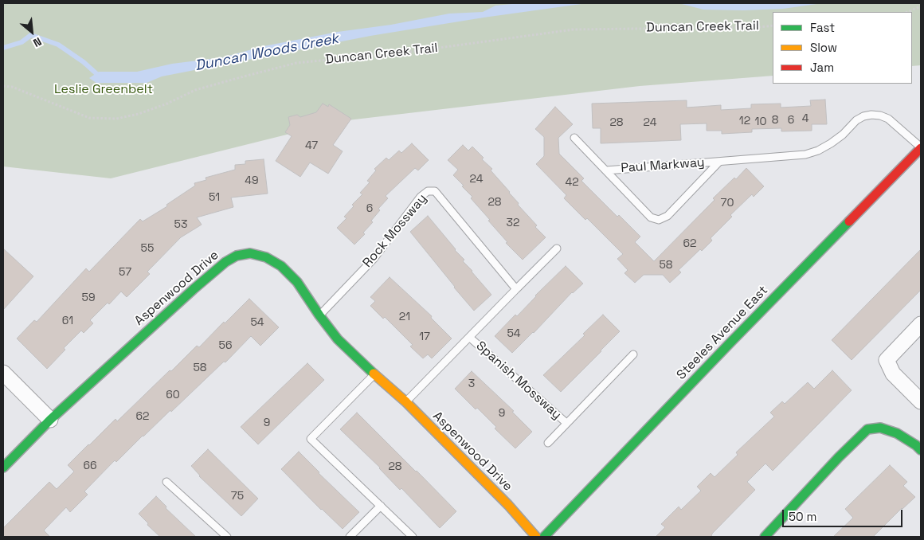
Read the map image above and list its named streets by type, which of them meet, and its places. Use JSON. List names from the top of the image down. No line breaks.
{"streets":{"street":["Aspenwood Drive","Steeles Avenue East"],"lane":["Paul Markway","Rock Mossway","Spanish Mossway"],"path":["Duncan Creek Trail"]},"crossings":[["Paul Markway","Steeles Avenue East"],["Rock Mossway","Aspenwood Drive"]],"water":["Duncan Woods Creek"],"parks":["Leslie Greenbelt"],"house_numbers":["4","8","6","12","10","28","24","47","24","49","42","51","28","70","6","32","53","62","55","58","57","59","21","61","54","54","17","56","58","3","60","9","62","9","66","28","75"],"legend":["Fast","Slow","Jam"],"scale_bar":"50 m","north":"bottom right"}
